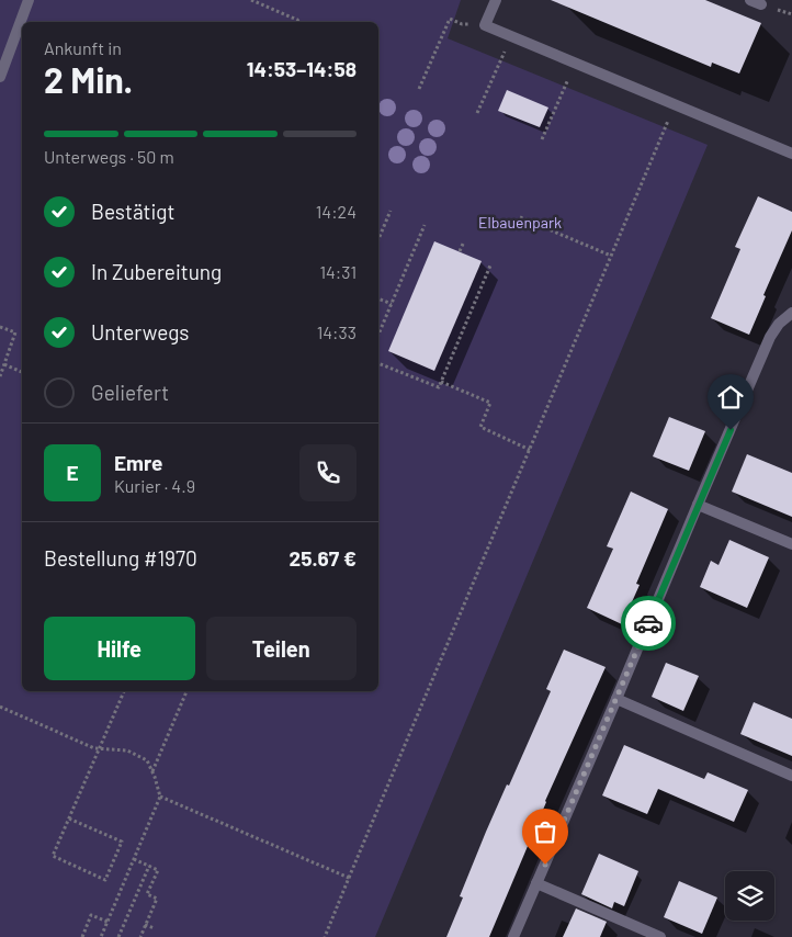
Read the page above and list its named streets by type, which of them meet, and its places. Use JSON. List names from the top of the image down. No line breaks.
{"parks":["Elbauenpark"],"page":{"heading":["2 Min.","Ankunft in","14:53–14:58"],"panel":["Emre","Kurier · 4.9","Bestellung #1970","25.67 €"],"bar":"Unterwegs · 50 m","list":[["Bestätigt","14:24"],["In Zubereitung","14:31"],["Unterwegs","14:33"],"Geliefert"],"round":"E","buttons":["Hilfe","Teilen"]}}
